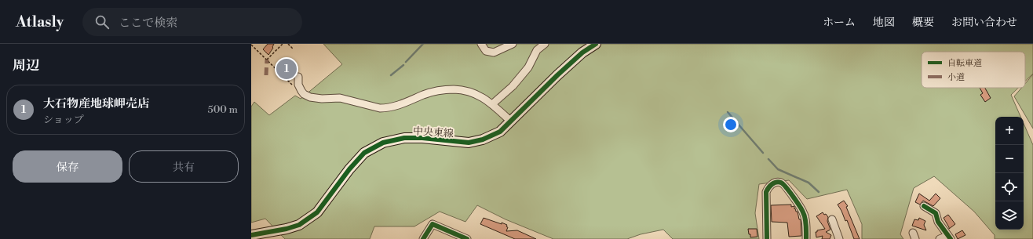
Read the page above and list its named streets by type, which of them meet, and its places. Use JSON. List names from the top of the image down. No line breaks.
{"streets":{"street":["中央東線"]},"legend":["自転車道","小道"],"page":{"header":"Atlasly","search":"ここで検索","nav":["ホーム","地図","概要","お問い合わせ"],"heading":"周辺","pins":"1","list":[{"mark":"1","name":"大石物産地球岬売店","note":"ショップ","value":"500 m"}],"map_buttons":["+","−"],"buttons":["保存","共有"]}}
